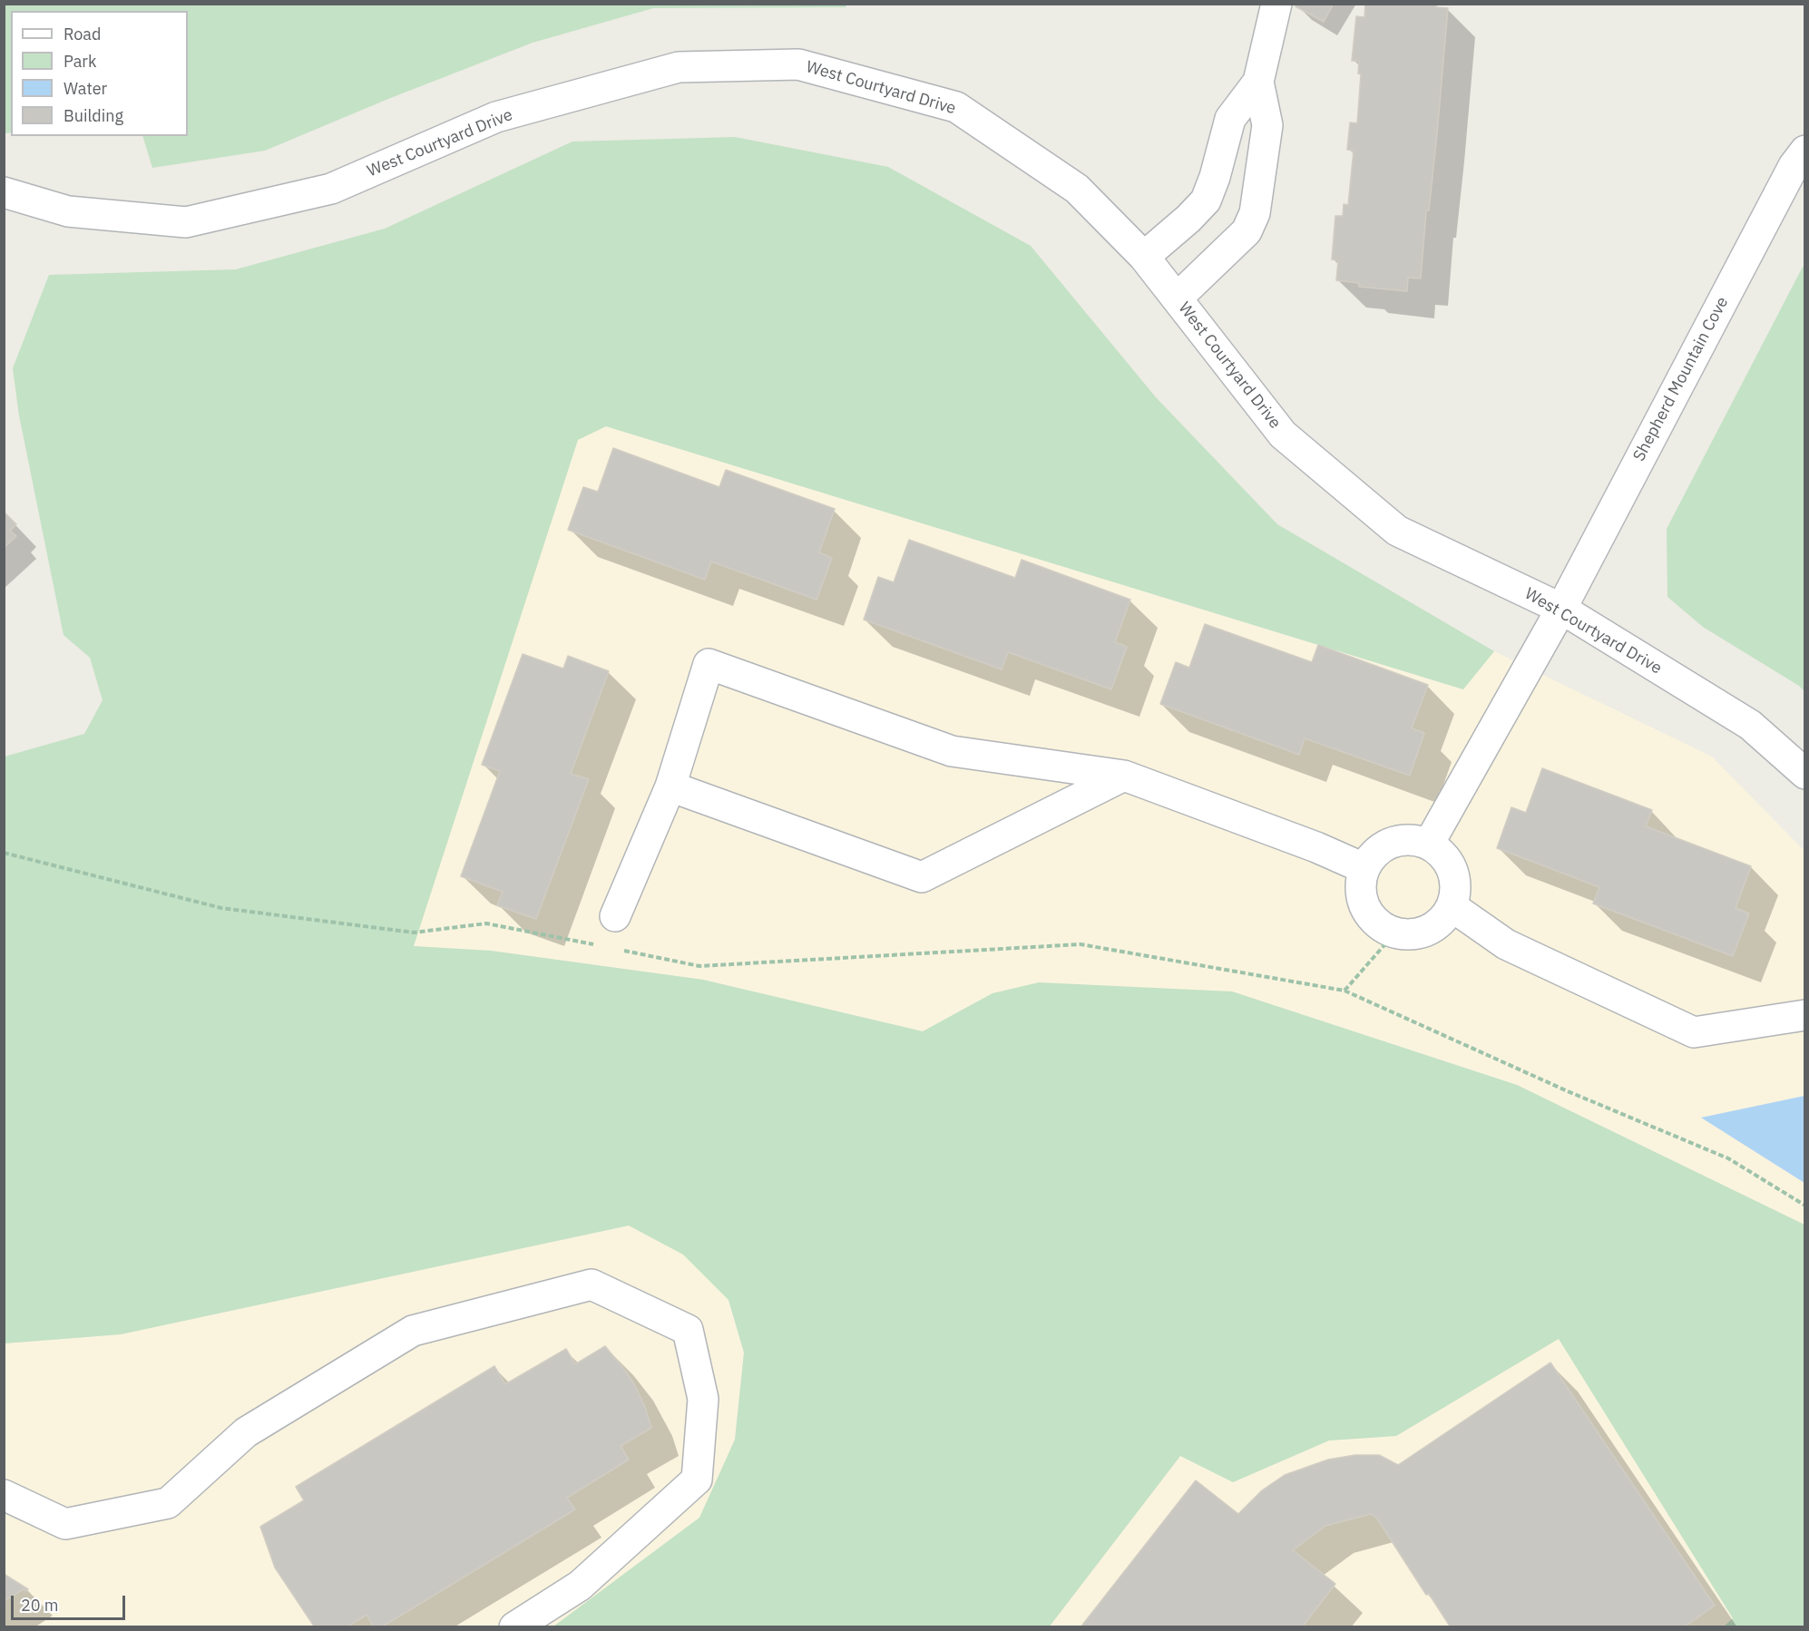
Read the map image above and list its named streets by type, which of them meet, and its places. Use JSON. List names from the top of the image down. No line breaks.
{"streets":{"street":["West Courtyard Drive","Shepherd Mountain Cove"]},"crossings":[["West Courtyard Drive","Shepherd Mountain Cove"]],"legend":["Road","Park","Water","Building"],"scale_bar":"20 m"}
